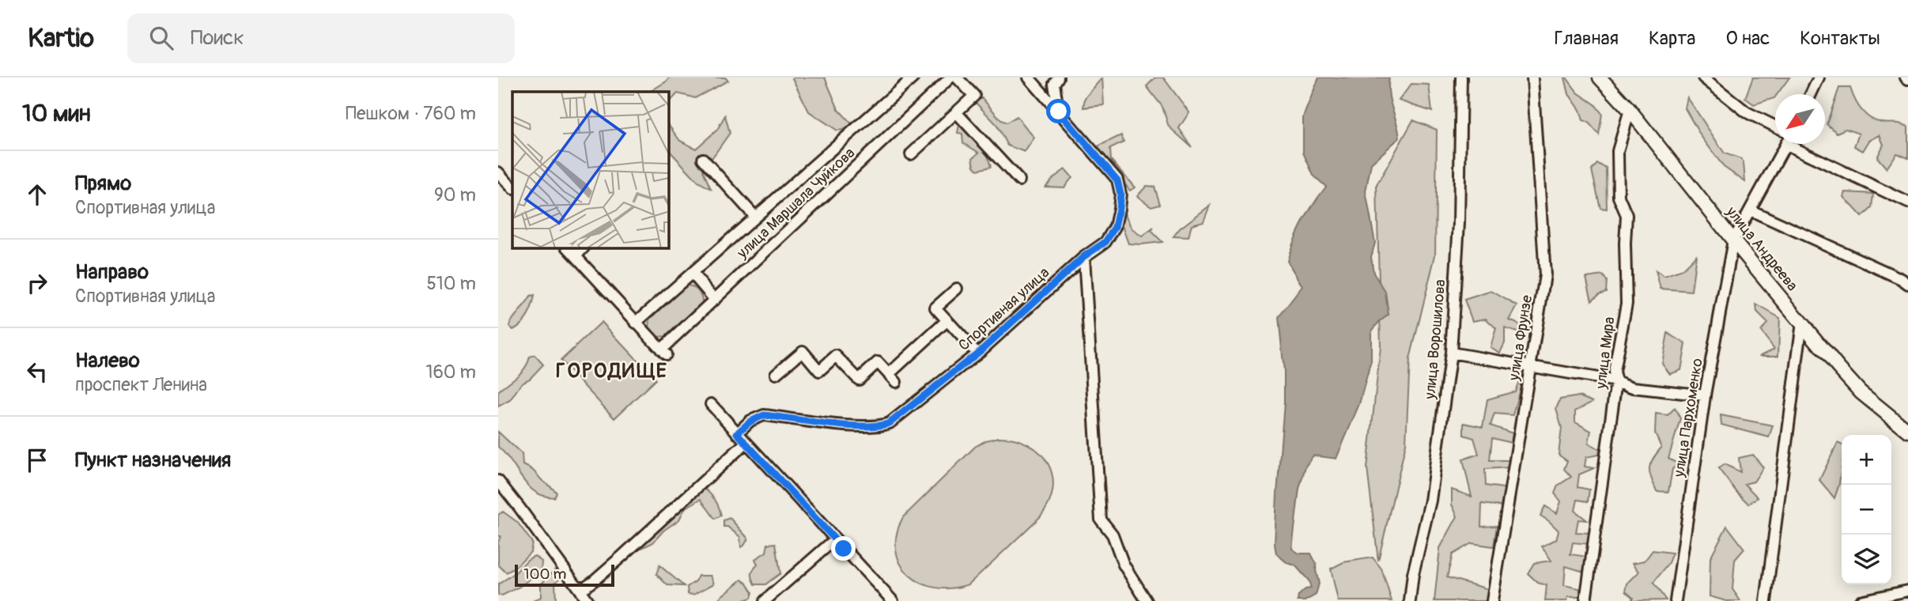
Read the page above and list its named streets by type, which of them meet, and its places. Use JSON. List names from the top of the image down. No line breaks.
{"streets":{"main road":["улица Андреева"],"street":["улица Маршала Чуйкова","Спортивная улица","улица Фрунзе","улица Ворошилова","улица Мира","улица Пархоменко"]},"crossings":[["улица Андреева","улица Мира"],["улица Андреева","улица Пархоменко"]],"districts":["ГОРОДИЩЕ"],"scale_bar":"100 m","north":"bottom left","page":{"header":"Kartio","search":"Поиск","nav":["Главная","Карта","О нас","Контакты"],"heading":["10 мин","Пешком · 760 m"],"list":[["Прямо","Спортивная улица","90 m"],["Направо","Спортивная улица","510 m"],["Налево","проспект Ленина","160 m"],"Пункт назначения"],"map_buttons":["+","−"],"scale":"100 m"}}
